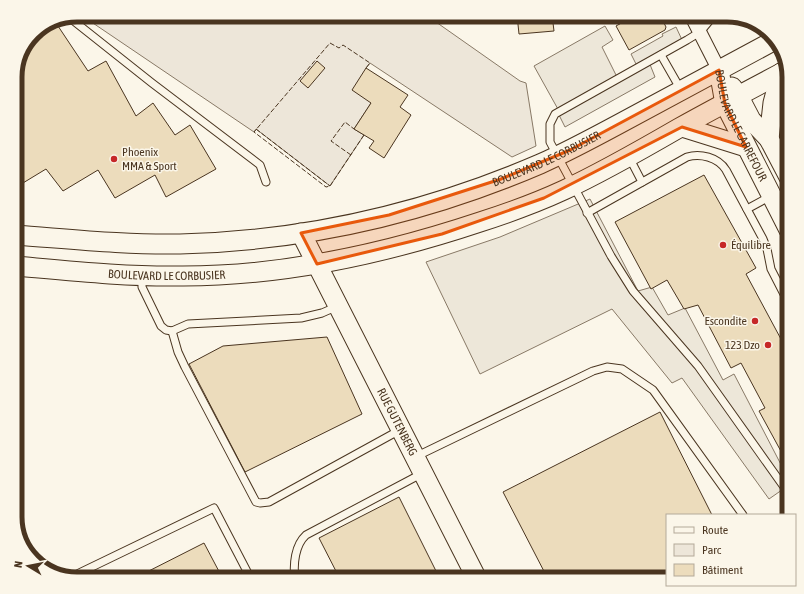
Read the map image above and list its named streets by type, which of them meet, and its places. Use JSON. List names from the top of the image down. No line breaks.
{"streets":{"street":["BOULEVARD LE CARREFOUR","BOULEVARD LE CORBUSIER","RUE GUTENBERG"]},"crossings":[["BOULEVARD LE CARREFOUR","BOULEVARD LE CORBUSIER"],["BOULEVARD LE CORBUSIER","RUE GUTENBERG"]],"places":["Phoenix MMA & Sport","Équilibre","Escondite","123 Dzo"],"legend":["Route","Parc","Bâtiment"],"north":"left"}
